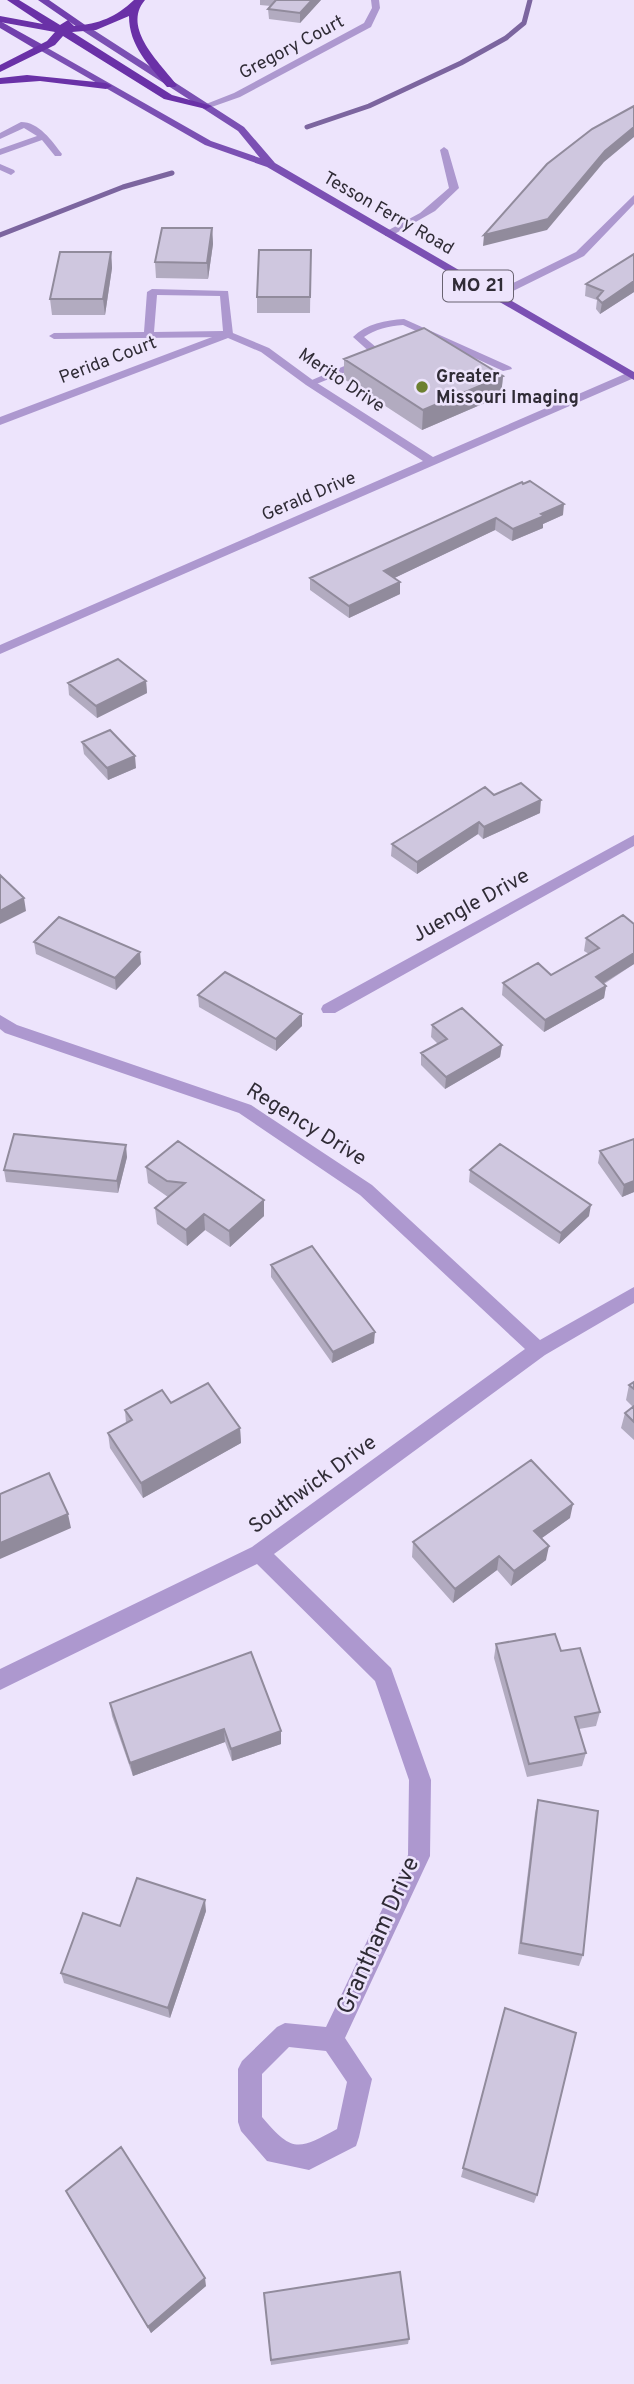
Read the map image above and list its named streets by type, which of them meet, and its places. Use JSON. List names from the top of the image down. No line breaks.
{"streets":{"highway":["Tesson Ferry Road","MO 21"],"street":["Gregory Court","Perida Court","Merito Drive","Gerald Drive","Juengle Drive","Regency Drive","Southwick Drive","Grantham Drive"]},"crossings":[["Gregory Court","Tesson Ferry Road"],["Tesson Ferry Road","Gerald Drive"],["Perida Court","Merito Drive"],["Merito Drive","Gerald Drive"],["Regency Drive","Southwick Drive"],["Southwick Drive","Grantham Drive"]],"places":["Greater Missouri Imaging"]}
